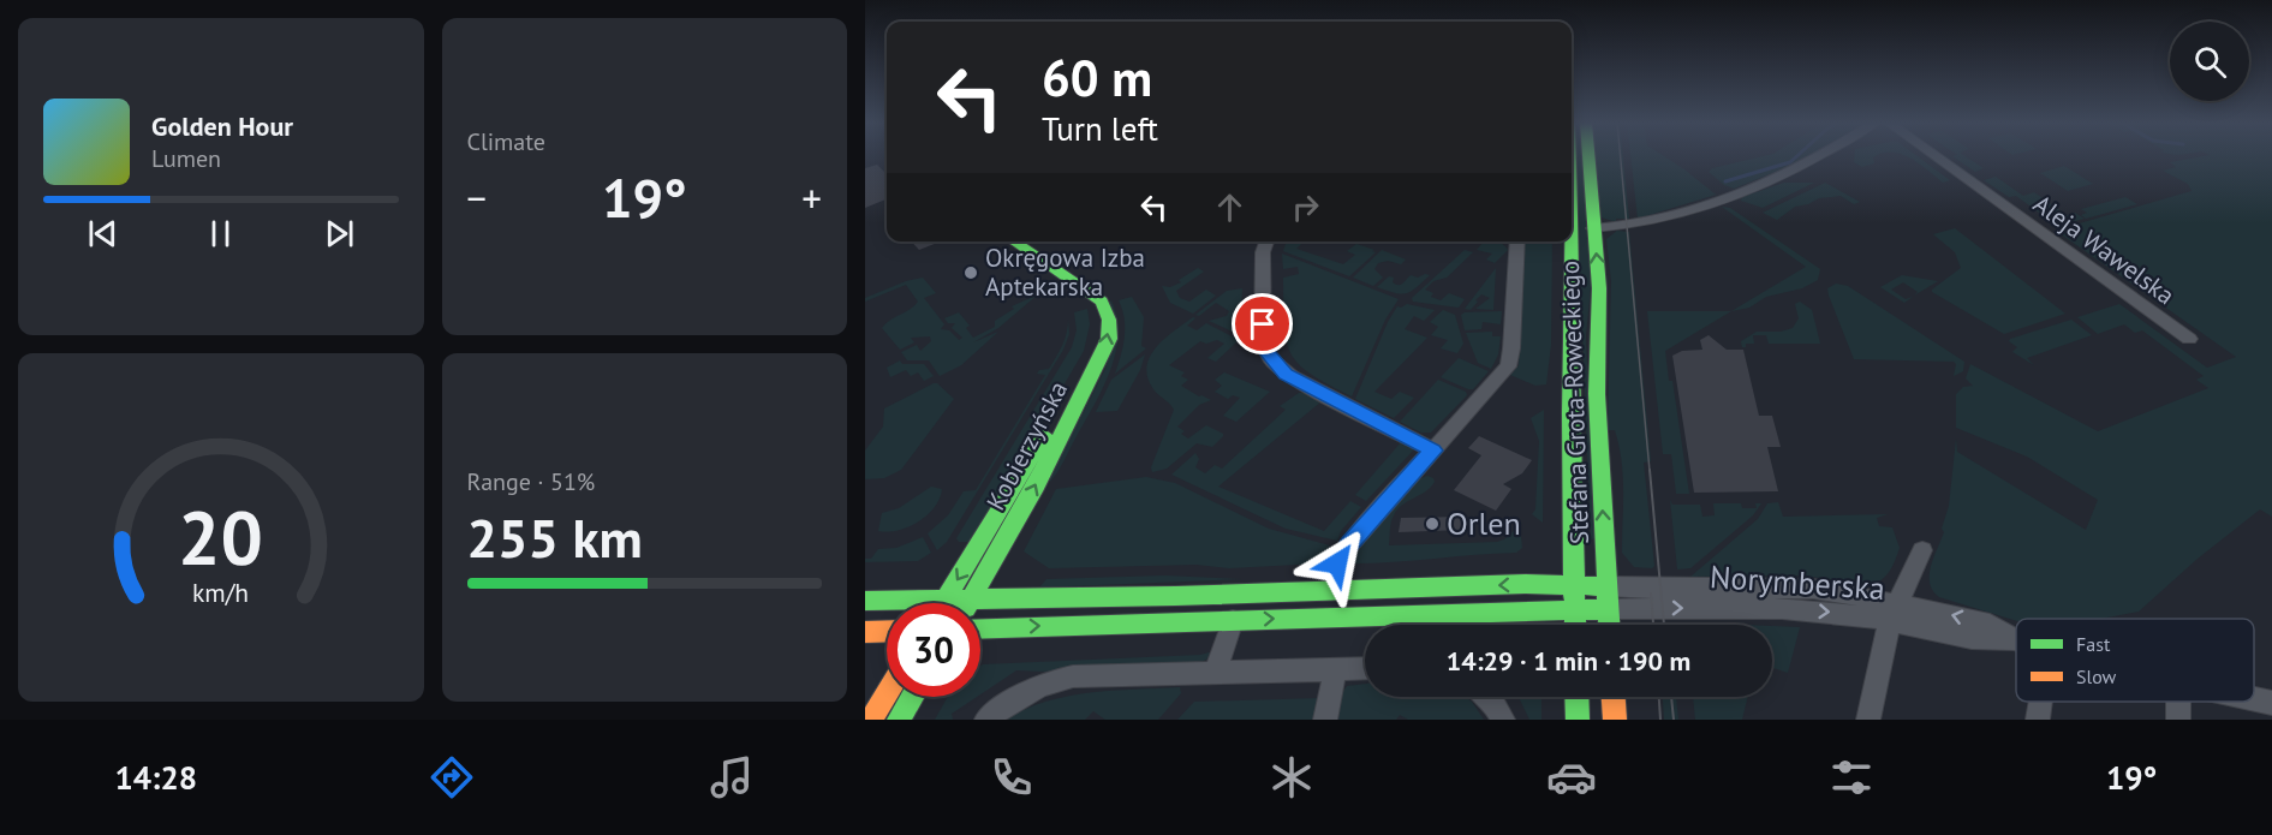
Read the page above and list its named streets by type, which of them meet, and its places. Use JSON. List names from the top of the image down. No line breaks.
{"streets":{"main road":["Stefana Grota-Roweckiego","Kobierzyńska","Norymberska"],"street":["Aleja Wawelska"]},"crossings":[["Stefana Grota-Roweckiego","Norymberska"]],"places":["Okręgowa Izba Aptekarska","Orlen"],"legend":["Fast","Slow"],"page":{"tile":["Climate",["Range · 51%","255 km"]],"turn":["60 m","Turn left"],"song":["Golden Hour","Lumen"],"heat":["−","19°","+"],"limit":"30","trip":"14:29 · 1 min · 190 m","tabs":["14:28","19°"],"gauge":["20","km/h"]}}
